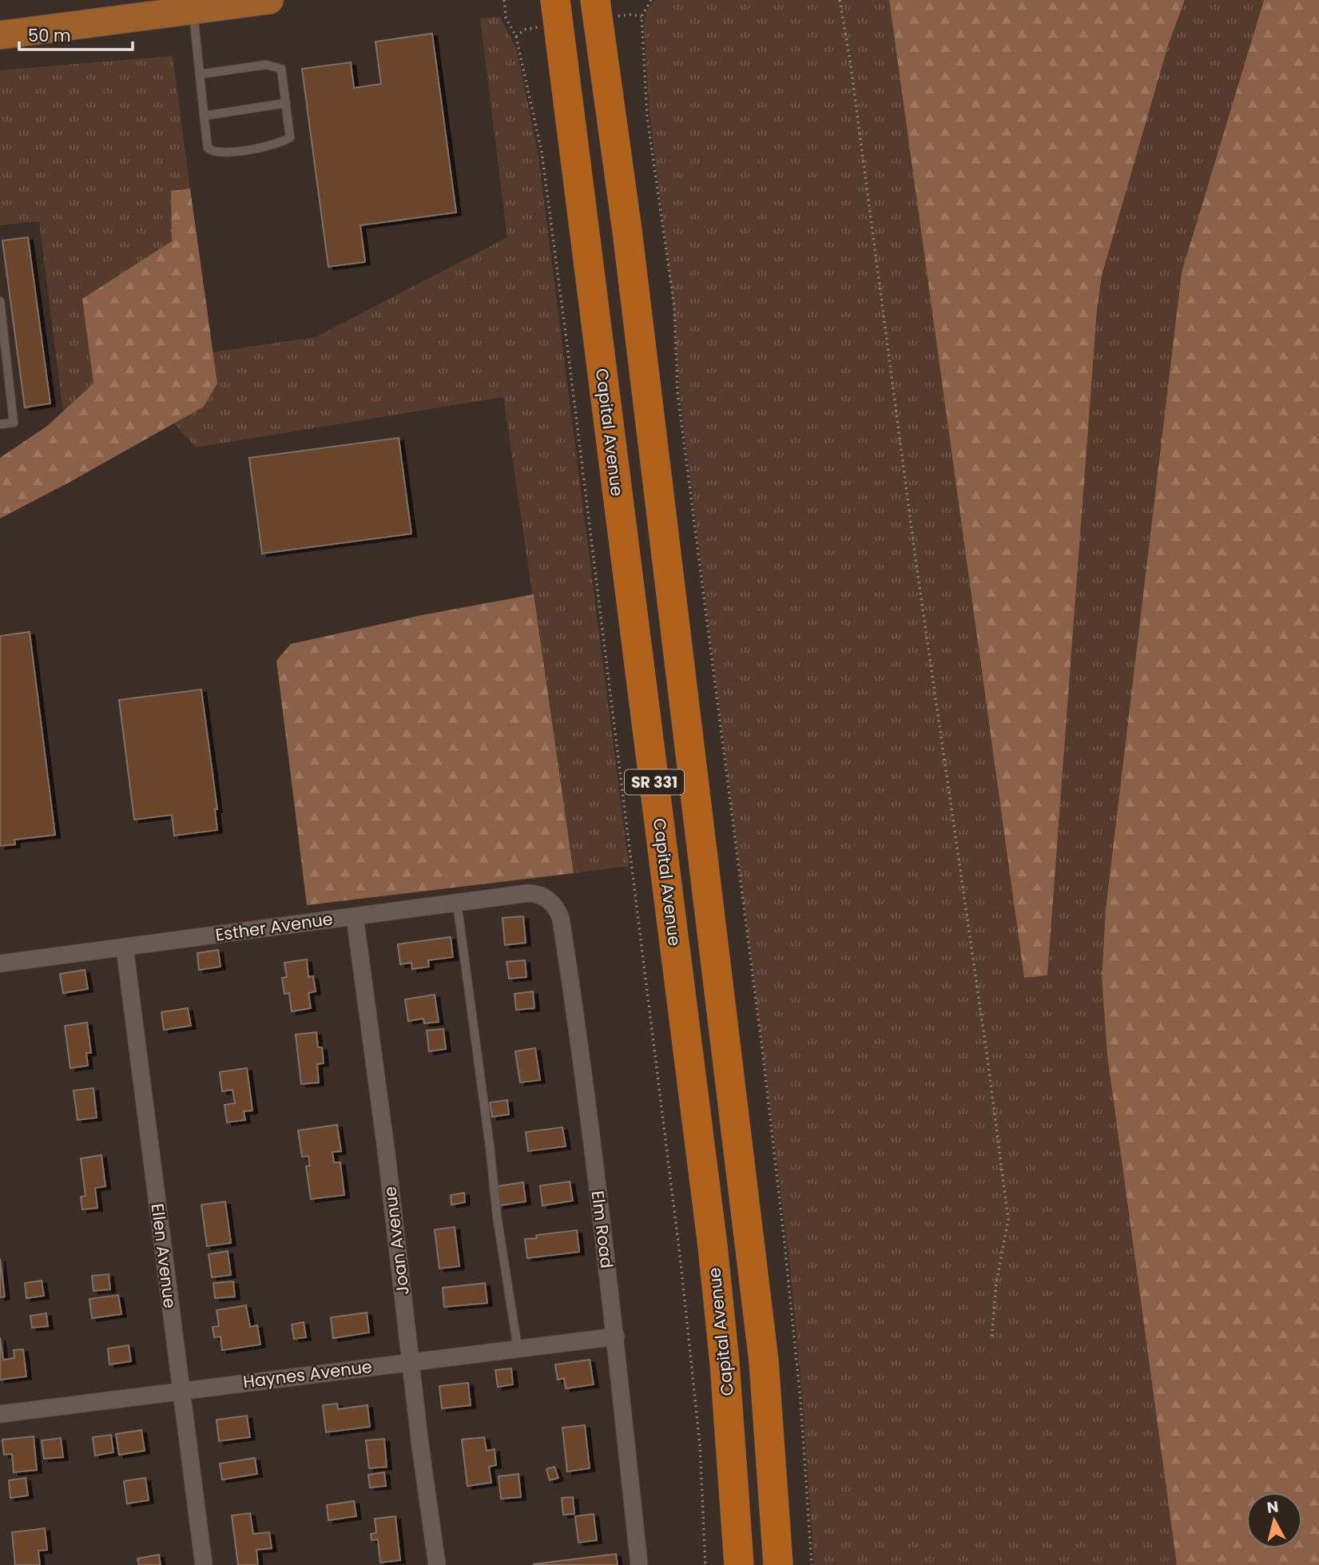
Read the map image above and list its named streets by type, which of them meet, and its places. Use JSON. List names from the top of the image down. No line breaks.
{"streets":{"highway":["Capital Avenue","SR 331"],"street":["Esther Avenue","Elm Road","Joan Avenue","Ellen Avenue","Haynes Avenue"]},"crossings":[["Esther Avenue","Elm Road"],["Esther Avenue","Joan Avenue"],["Esther Avenue","Ellen Avenue"],["Elm Road","Haynes Avenue"],["Joan Avenue","Haynes Avenue"],["Ellen Avenue","Haynes Avenue"]],"scale_bar":"50 m","north":"top"}
